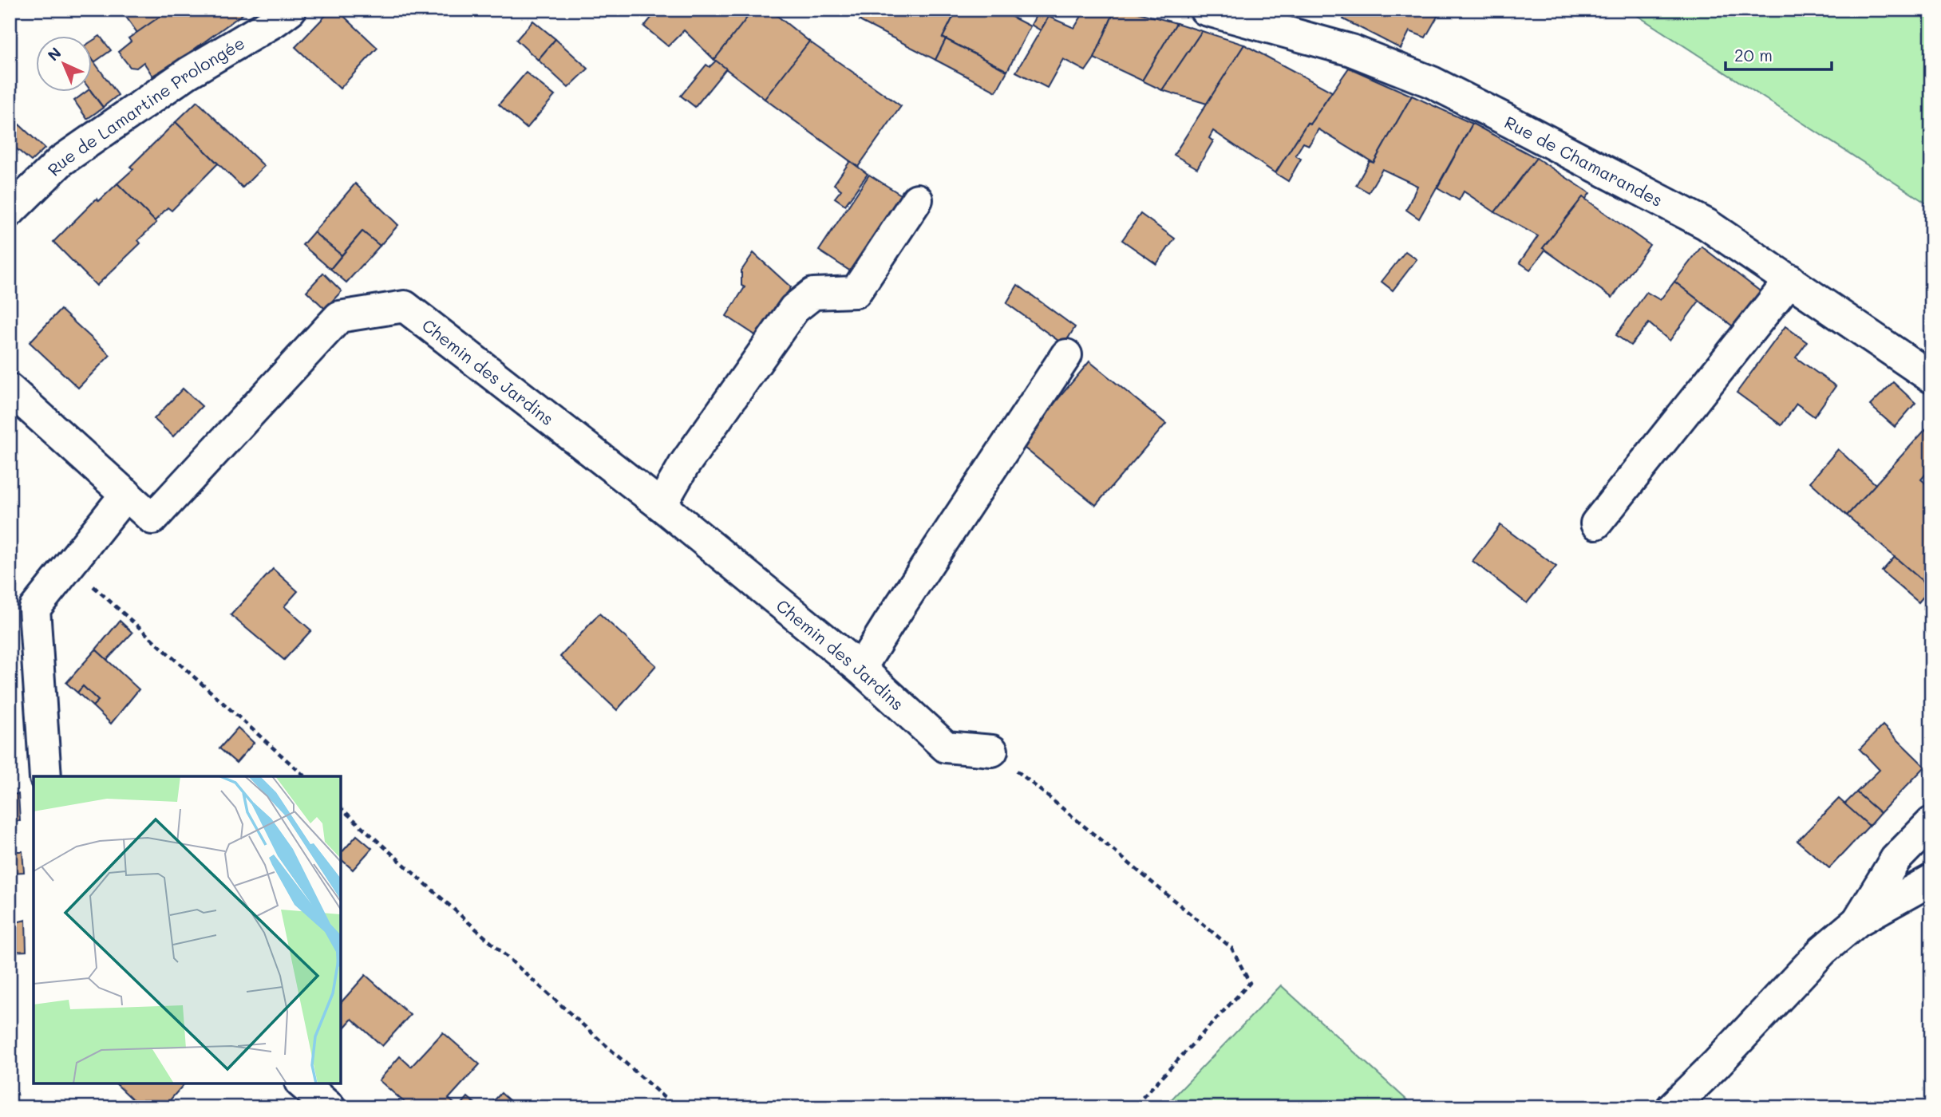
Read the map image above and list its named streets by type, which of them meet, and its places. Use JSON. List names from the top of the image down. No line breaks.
{"streets":{"street":["Rue de Lamartine Prolongée","Rue de Chamarandes","Chemin des Jardins"]},"scale_bar":"20 m","north":"top left"}
